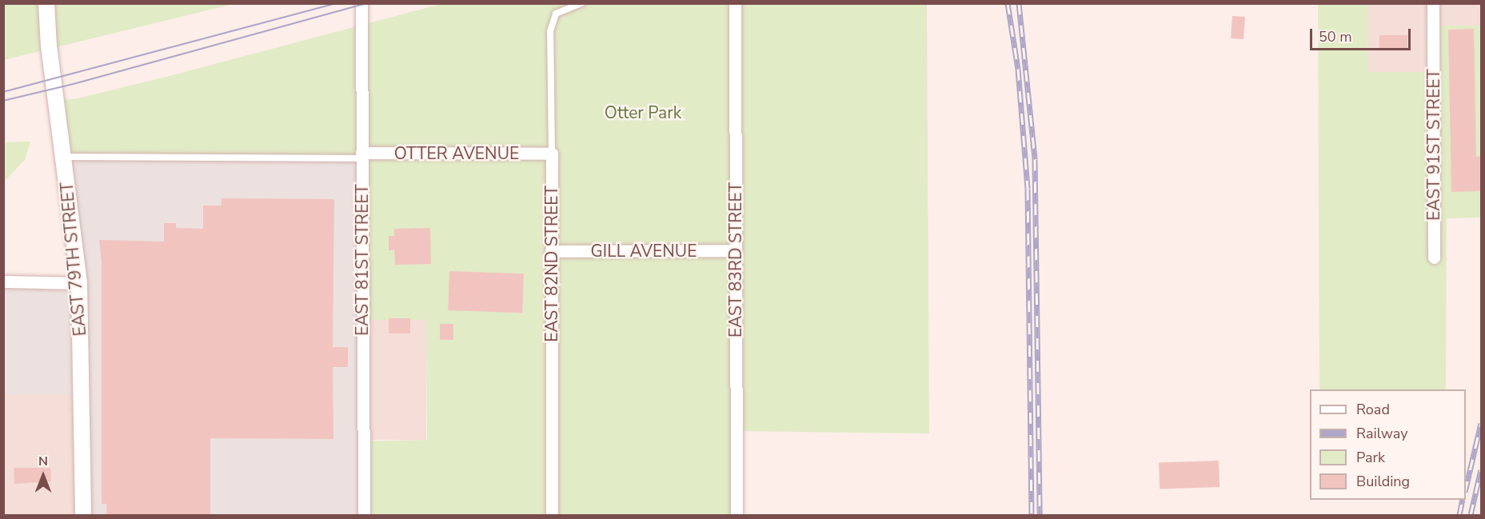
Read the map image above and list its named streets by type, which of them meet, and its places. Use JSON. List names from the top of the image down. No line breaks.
{"streets":{"main road":["EAST 79TH STREET"],"street":["EAST 91ST STREET","OTTER AVENUE","GILL AVENUE","EAST 81ST STREET","EAST 83RD STREET","EAST 82ND STREET"]},"crossings":[["OTTER AVENUE","EAST 81ST STREET"],["OTTER AVENUE","EAST 82ND STREET"],["GILL AVENUE","EAST 83RD STREET"],["GILL AVENUE","EAST 82ND STREET"]],"parks":["Otter Park"],"legend":["Road","Railway","Park","Building"],"scale_bar":"50 m","north":"top"}
